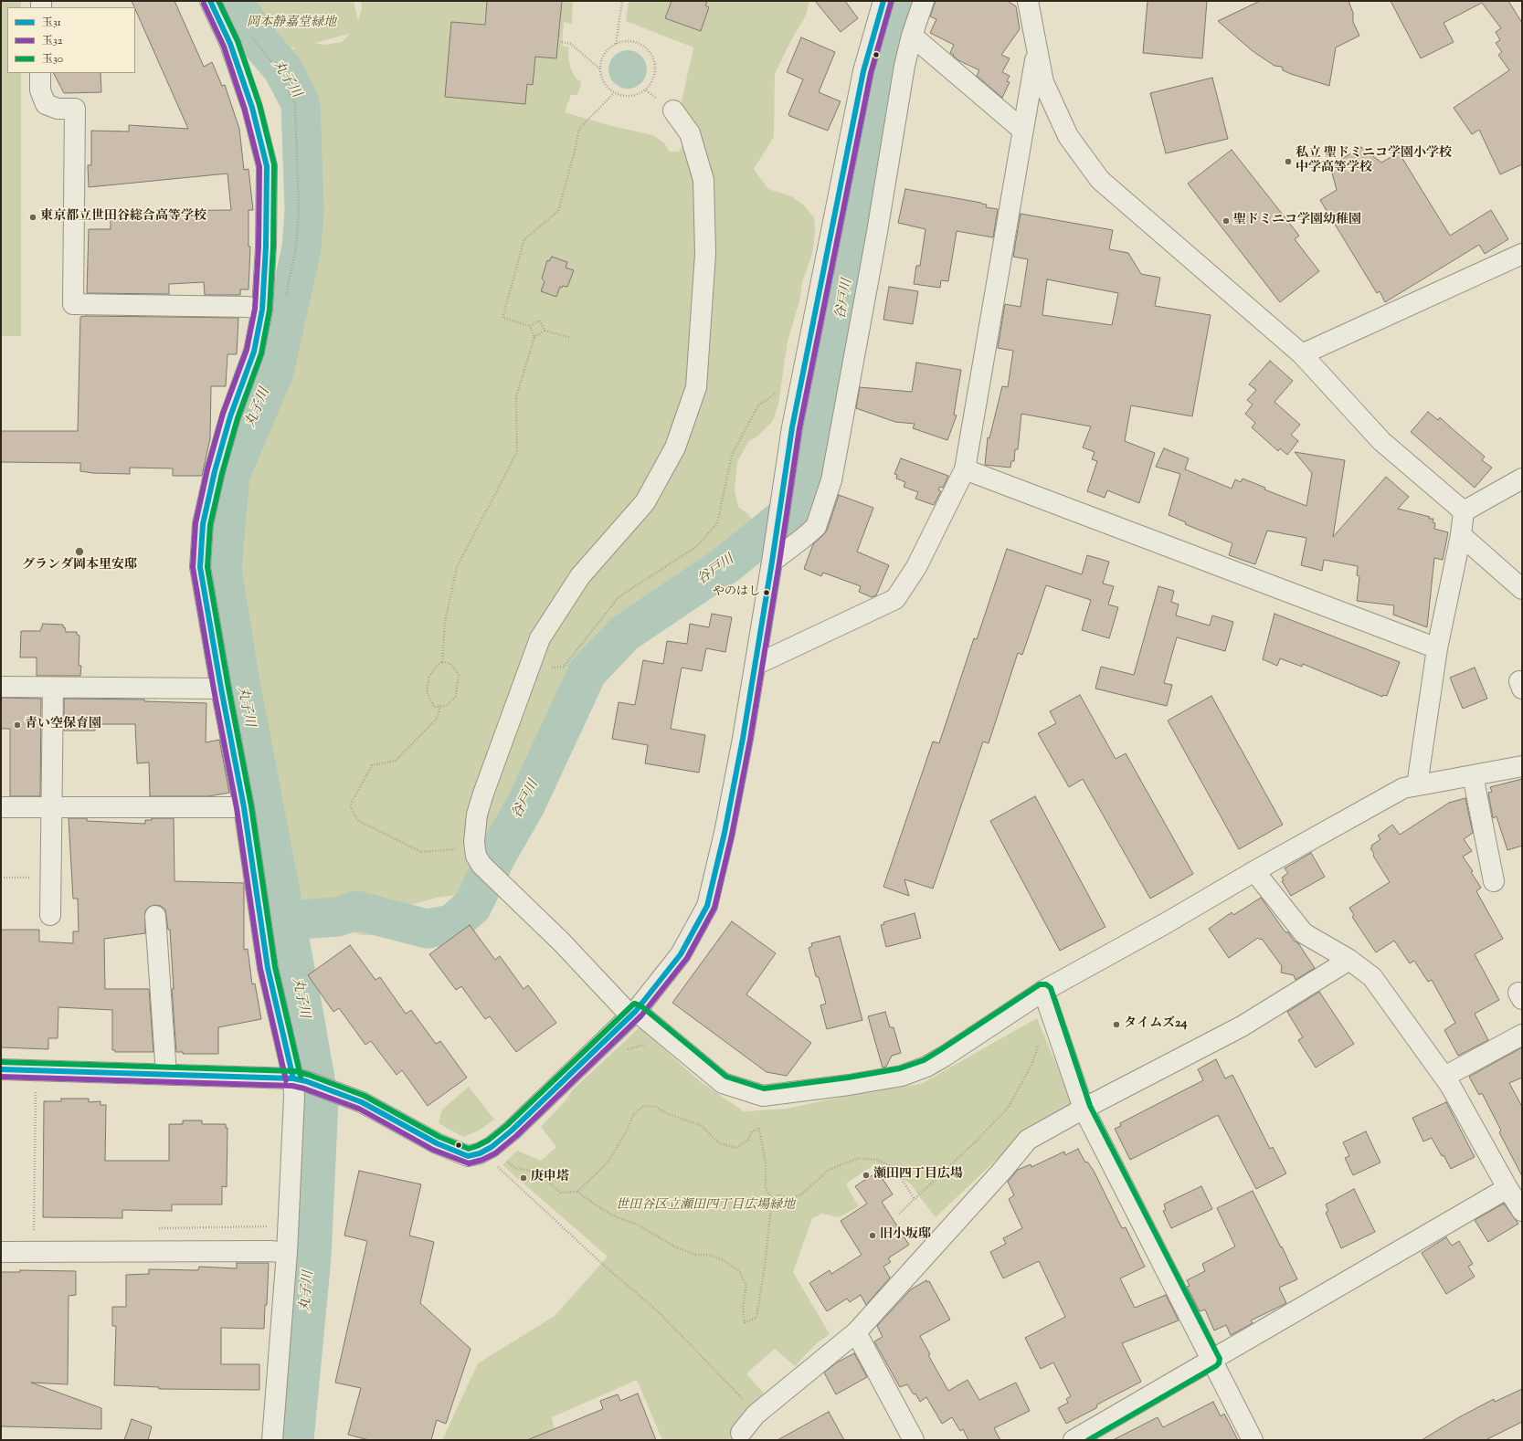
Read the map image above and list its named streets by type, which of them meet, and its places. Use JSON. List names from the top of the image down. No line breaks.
{"water":["丸子川","谷戸川"],"parks":["岡本静嘉堂緑地","世田谷区立瀬田四丁目広場緑地"],"places":["私立 聖ドミニコ学園小学校 中学高等学校","東京都立世田谷総合高等学校","聖ドミニコ学園幼稚園","グランダ岡本里安邸","やのはし","青い空保育園","タイムズ24","瀬田四丁目広場","庚申塔","旧小坂邸"],"lines":["transit line 玉31","transit line 玉30","transit line 玉32"],"legend":["玉31","玉32","玉30"]}
